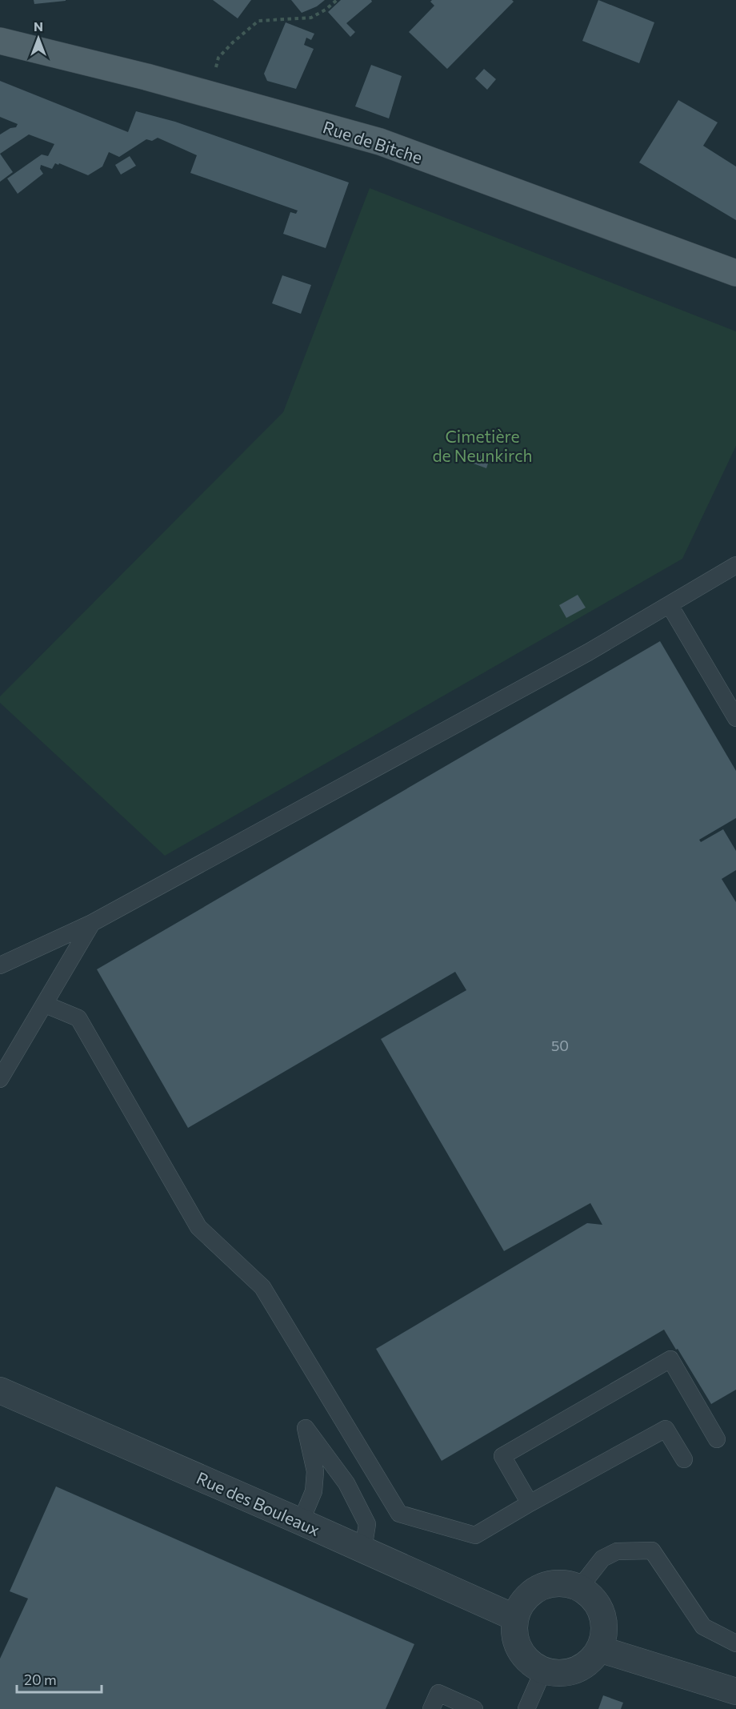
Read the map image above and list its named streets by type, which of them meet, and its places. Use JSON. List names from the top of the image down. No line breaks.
{"streets":{"main road":["Rue de Bitche"],"street":["Rue des Bouleaux"]},"parks":["Cimetière de Neunkirch"],"house_numbers":["50"],"scale_bar":"20 m","north":"top"}
